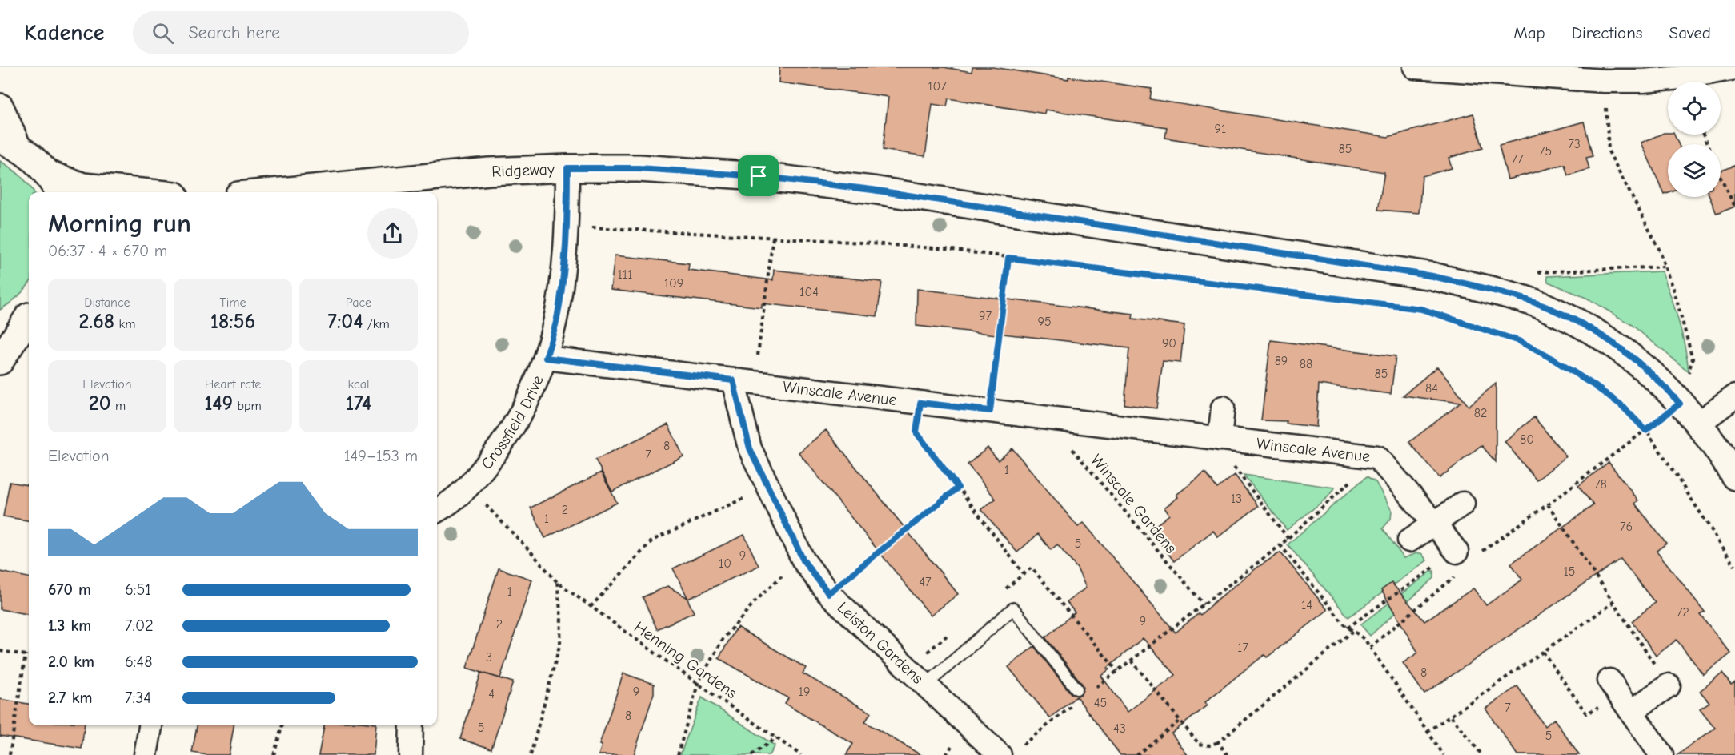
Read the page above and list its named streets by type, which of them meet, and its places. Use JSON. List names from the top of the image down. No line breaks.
{"streets":{"street":["Ridgeway","Winscale Avenue","Crossfield Drive","Leiston Gardens"],"path":["Winscale Gardens","Henning Gardens"]},"crossings":[["Ridgeway","Crossfield Drive"],["Winscale Avenue","Crossfield Drive"],["Winscale Avenue","Winscale Gardens"],["Winscale Avenue","Leiston Gardens"]],"house_numbers":["107","91","73","85","75","77","111","109","104","97","95","90","89","88","85","84","82","80","8","7","1","78","13","2","1","76","5","9","10","15","47","1","14","72","9","2","17","3","8","9","19","4","45","7","8","5","43","5"],"page":{"header":"Kadence","search":"Search here","nav":["Map","Directions","Saved"],"heading":["Morning run","06:37 · 4 × 670 m"],"stats":[["Distance","2.68 km"],["Time","18:56"],["Pace","7:04 /km"],["Elevation","20 m"],["Heart rate","149 bpm"],["kcal","174"]],"chart":["Elevation","149–153 m"],"list":[{"name":"670 m","note":"6:51"},{"name":"1.3 km","note":"7:02"},{"name":"2.0 km","note":"6:48"},{"name":"2.7 km","note":"7:34"}]}}
